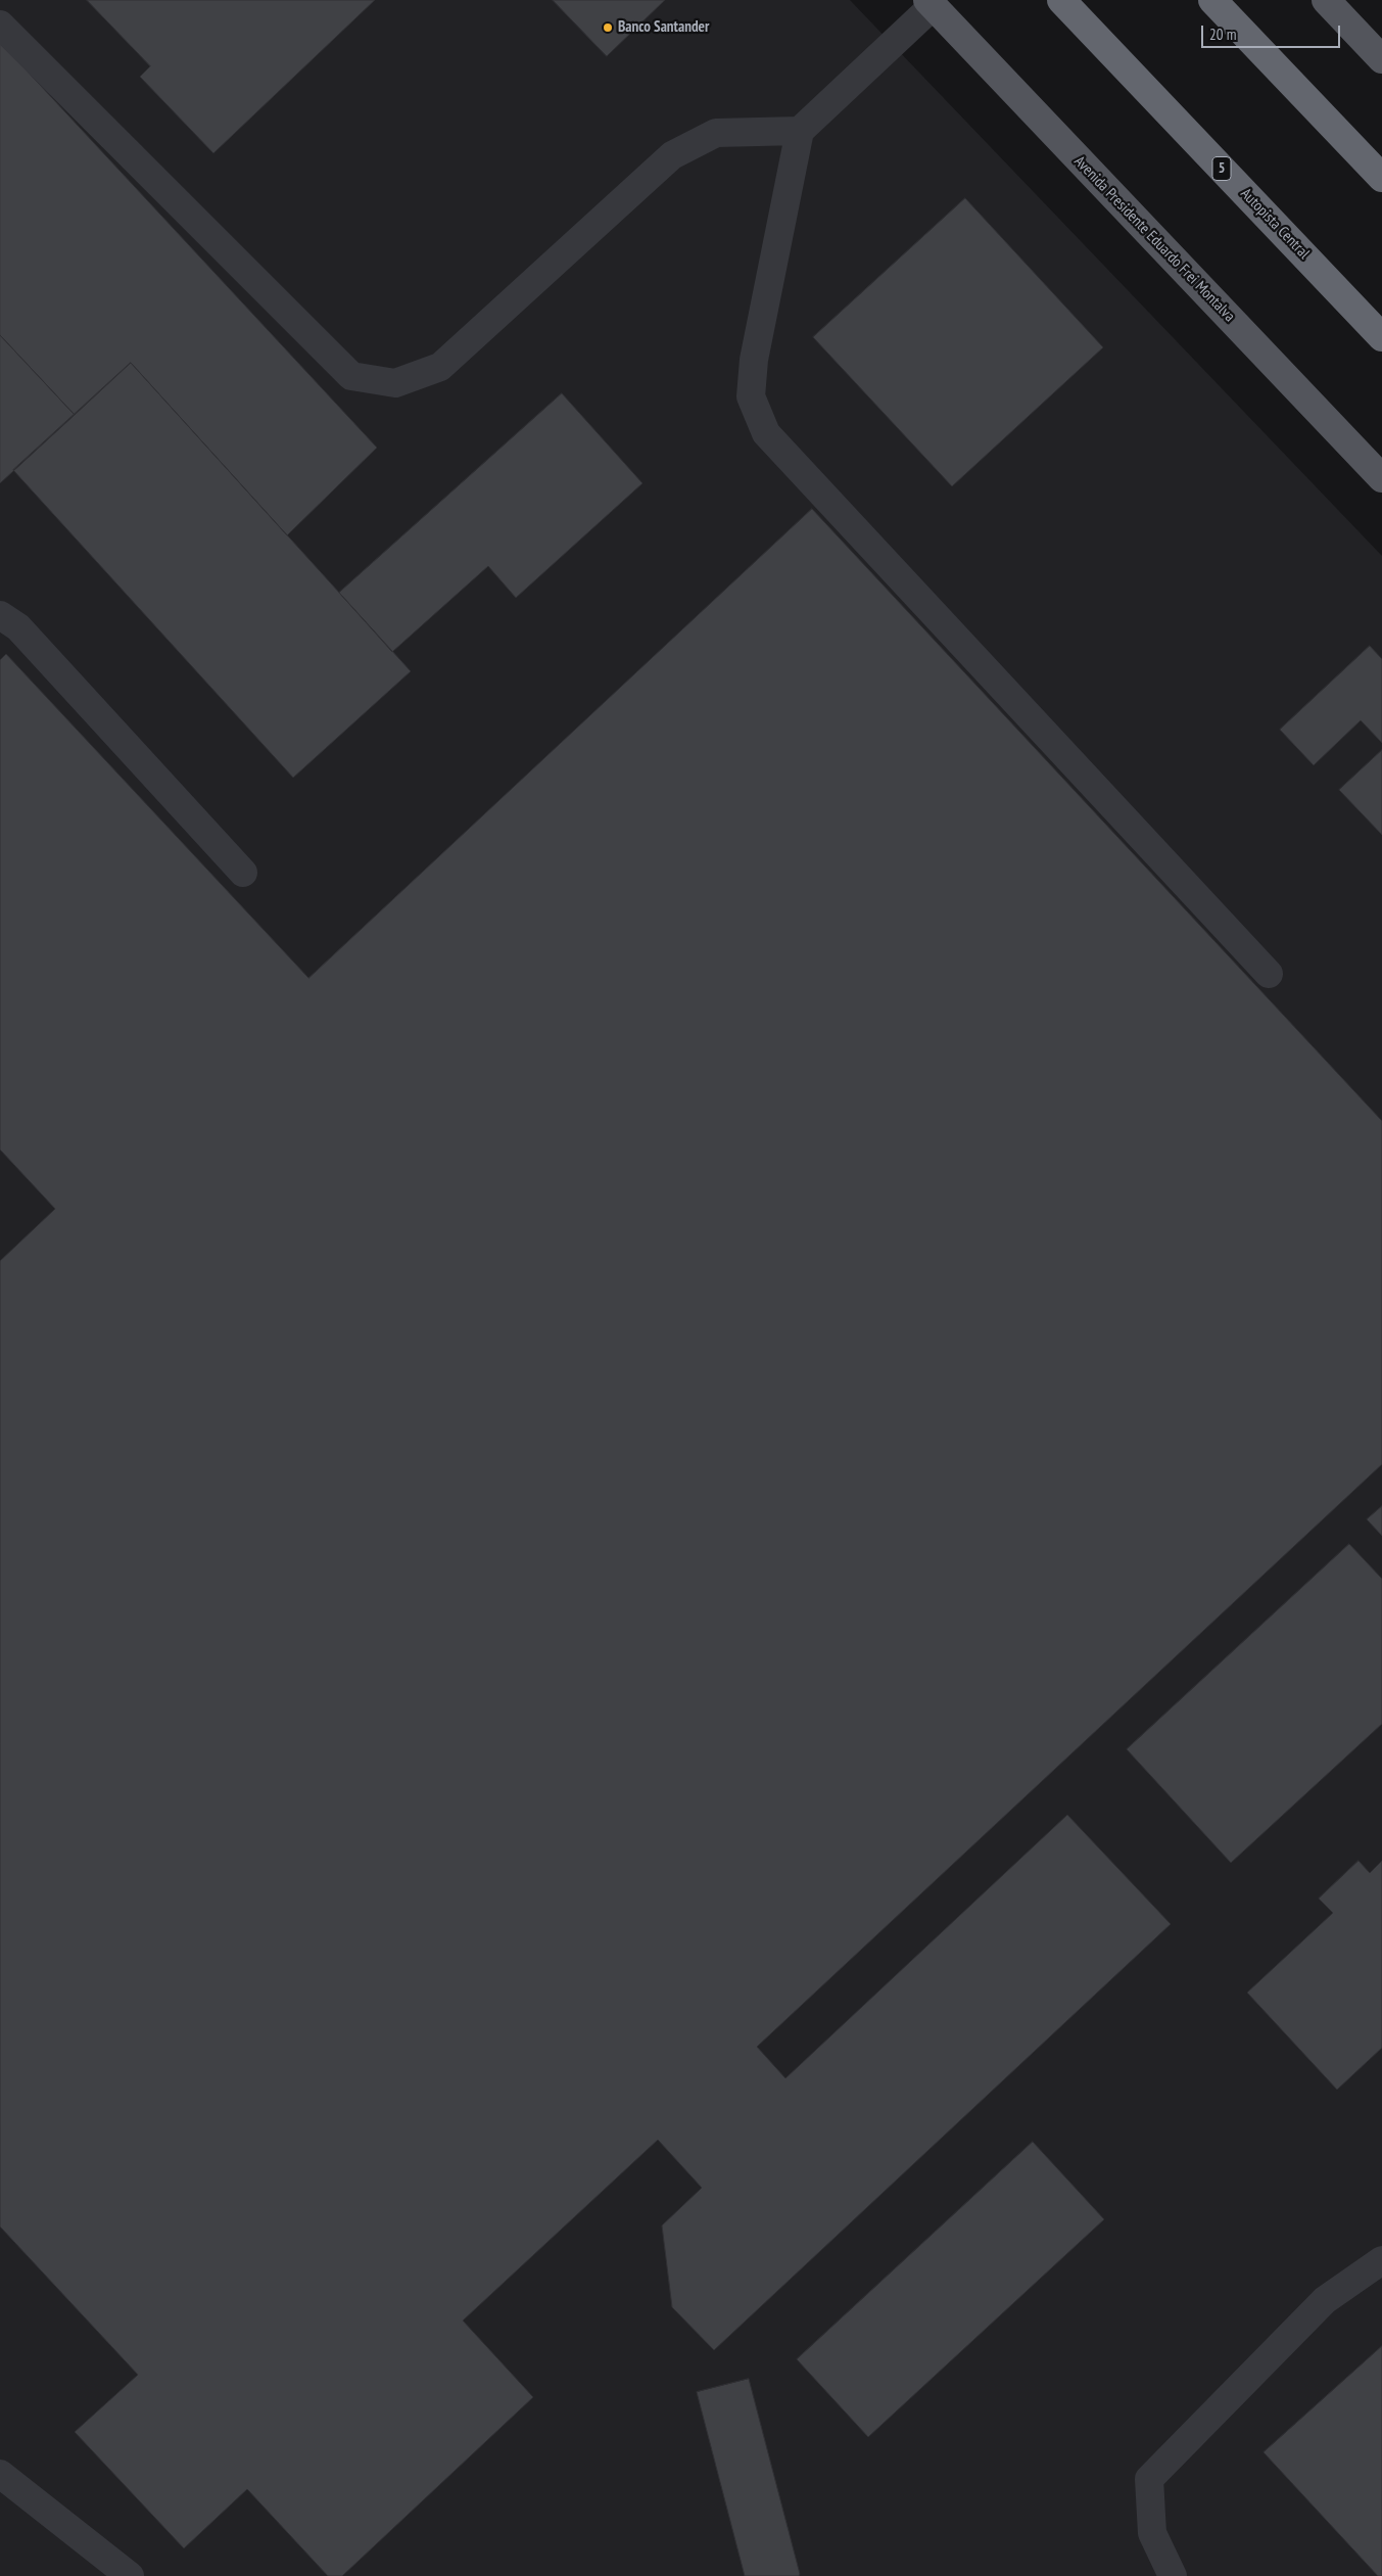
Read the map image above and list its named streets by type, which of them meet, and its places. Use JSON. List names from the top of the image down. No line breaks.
{"streets":{"highway":["5","Autopista Central"],"main road":["Avenida Presidente Eduardo Frei Montalva"]},"places":["Banco Santander"],"scale_bar":"20 m"}
